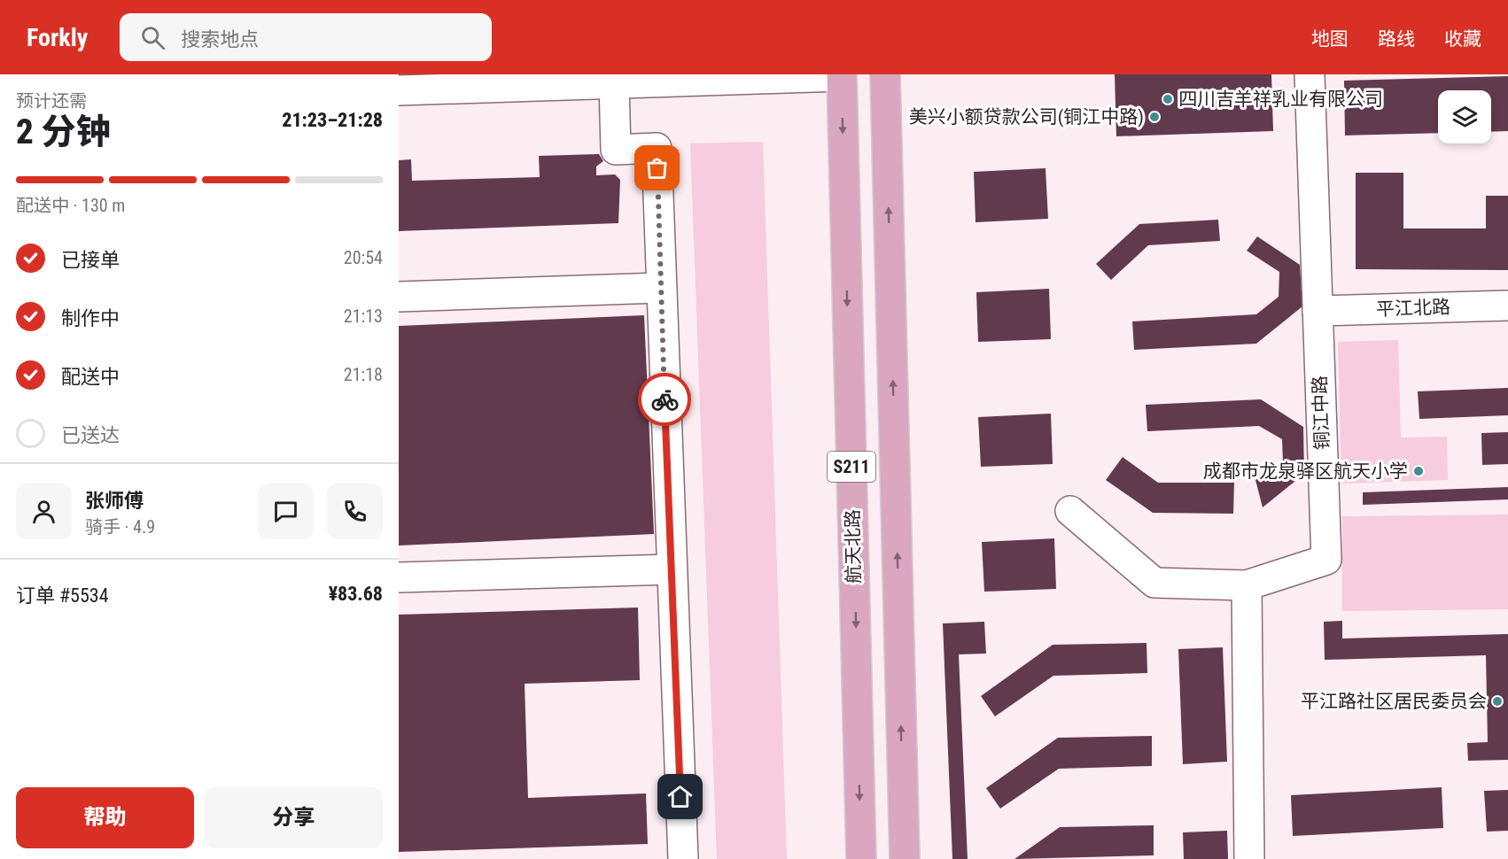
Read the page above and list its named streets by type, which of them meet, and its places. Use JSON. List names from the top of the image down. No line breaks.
{"streets":{"main road":["S211","航天北路"],"street":["平江北路","铜江中路"]},"crossings":[["平江北路","铜江中路"]],"places":["四川吉羊祥乳业有限公司","美兴小额贷款公司(铜江中路)","成都市龙泉驿区航天小学","平江路社区居民委员会"],"page":{"header":"Forkly","search":"搜索地点","nav":["地图","路线","收藏"],"heading":["2 分钟","预计还需","21:23–21:28"],"panel":["张师傅","骑手 · 4.9","订单 #5534","¥83.68"],"bar":"配送中 · 130 m","list":[["已接单","20:54"],["制作中","21:13"],["配送中","21:18"],"已送达"],"buttons":["帮助","分享"]}}
